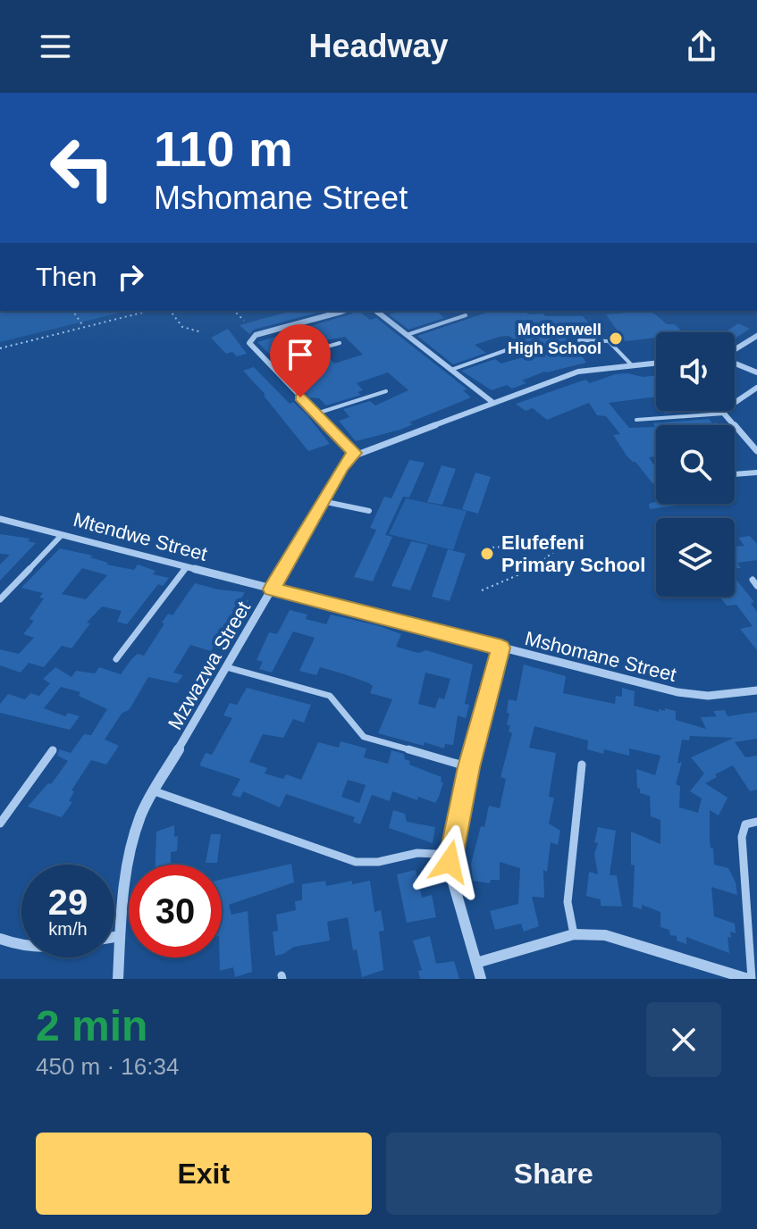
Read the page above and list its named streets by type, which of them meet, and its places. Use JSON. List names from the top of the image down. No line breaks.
{"streets":{"street":["Mtendwe Street","Mshomane Street","Mzwazwa Street"]},"crossings":[["Mtendwe Street","Mshomane Street"],["Mtendwe Street","Mzwazwa Street"],["Mshomane Street","Mzwazwa Street"]],"places":["Motherwell High School","Elufefeni Primary School"],"page":{"header":"Headway","turn":["110 m","Mshomane Street"],"then":"Then","speed":"29 km/h","limit":"30","heading":["2 min","450 m · 16:34"],"buttons":["Exit","Share"]}}
